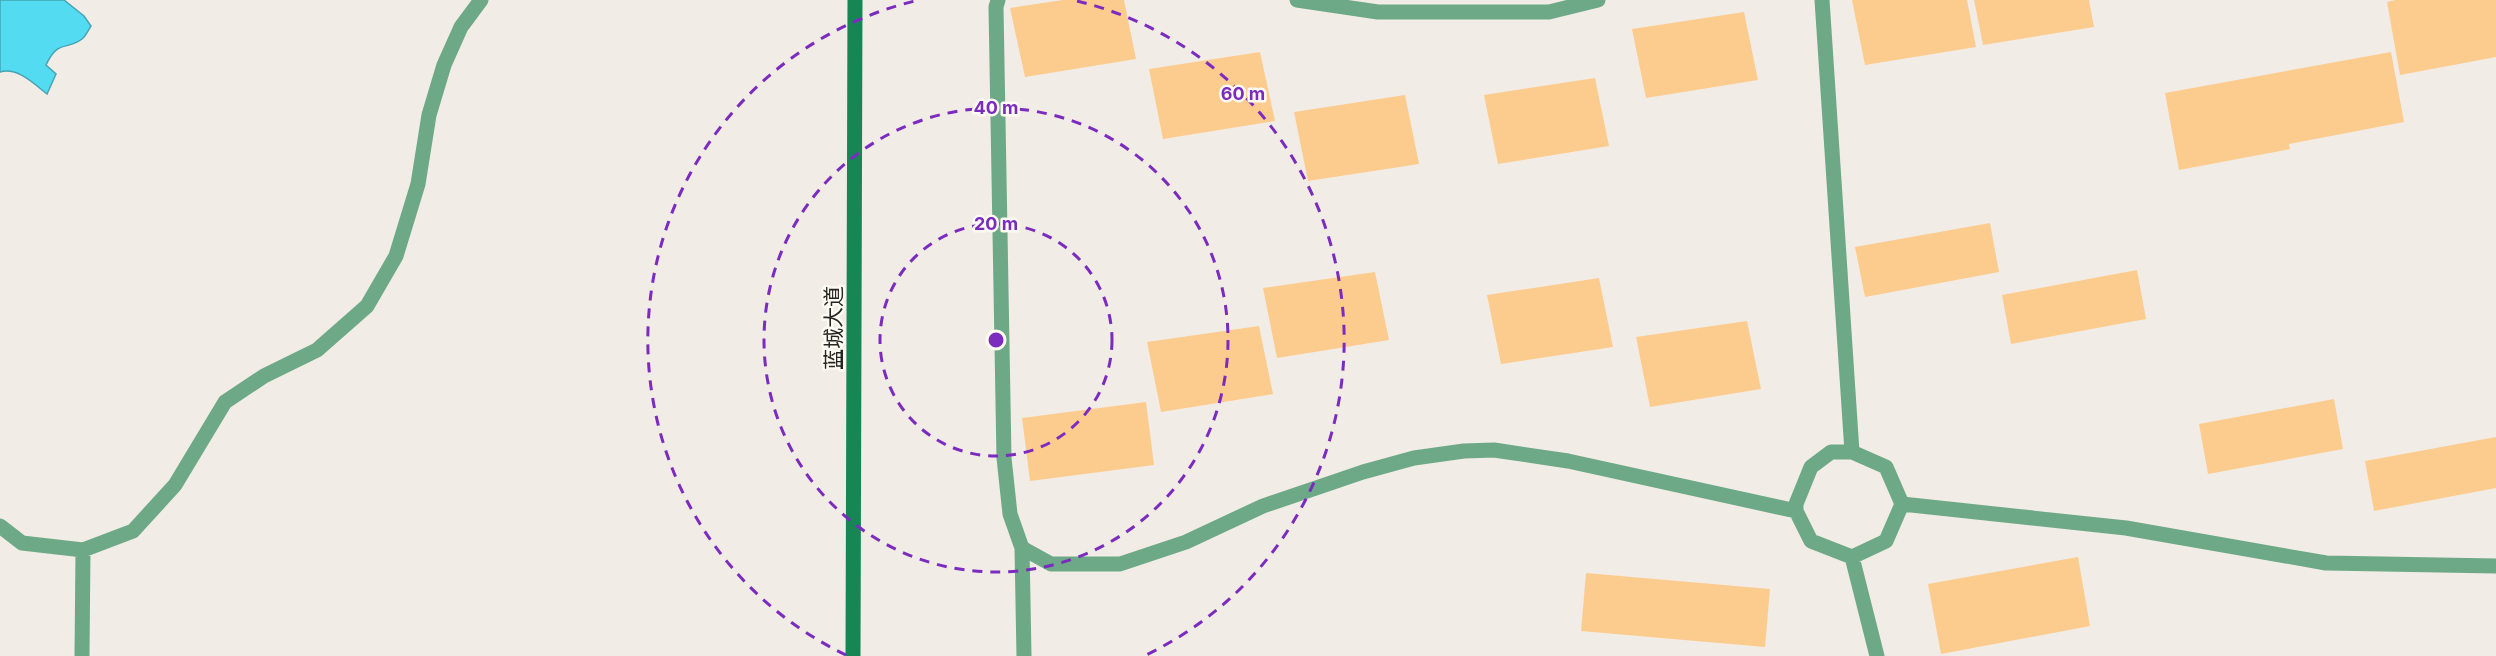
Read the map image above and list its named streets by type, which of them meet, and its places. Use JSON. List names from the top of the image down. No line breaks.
{"streets":{"main road":["蓝城大道"]},"rings":["60 m","40 m","20 m"]}
